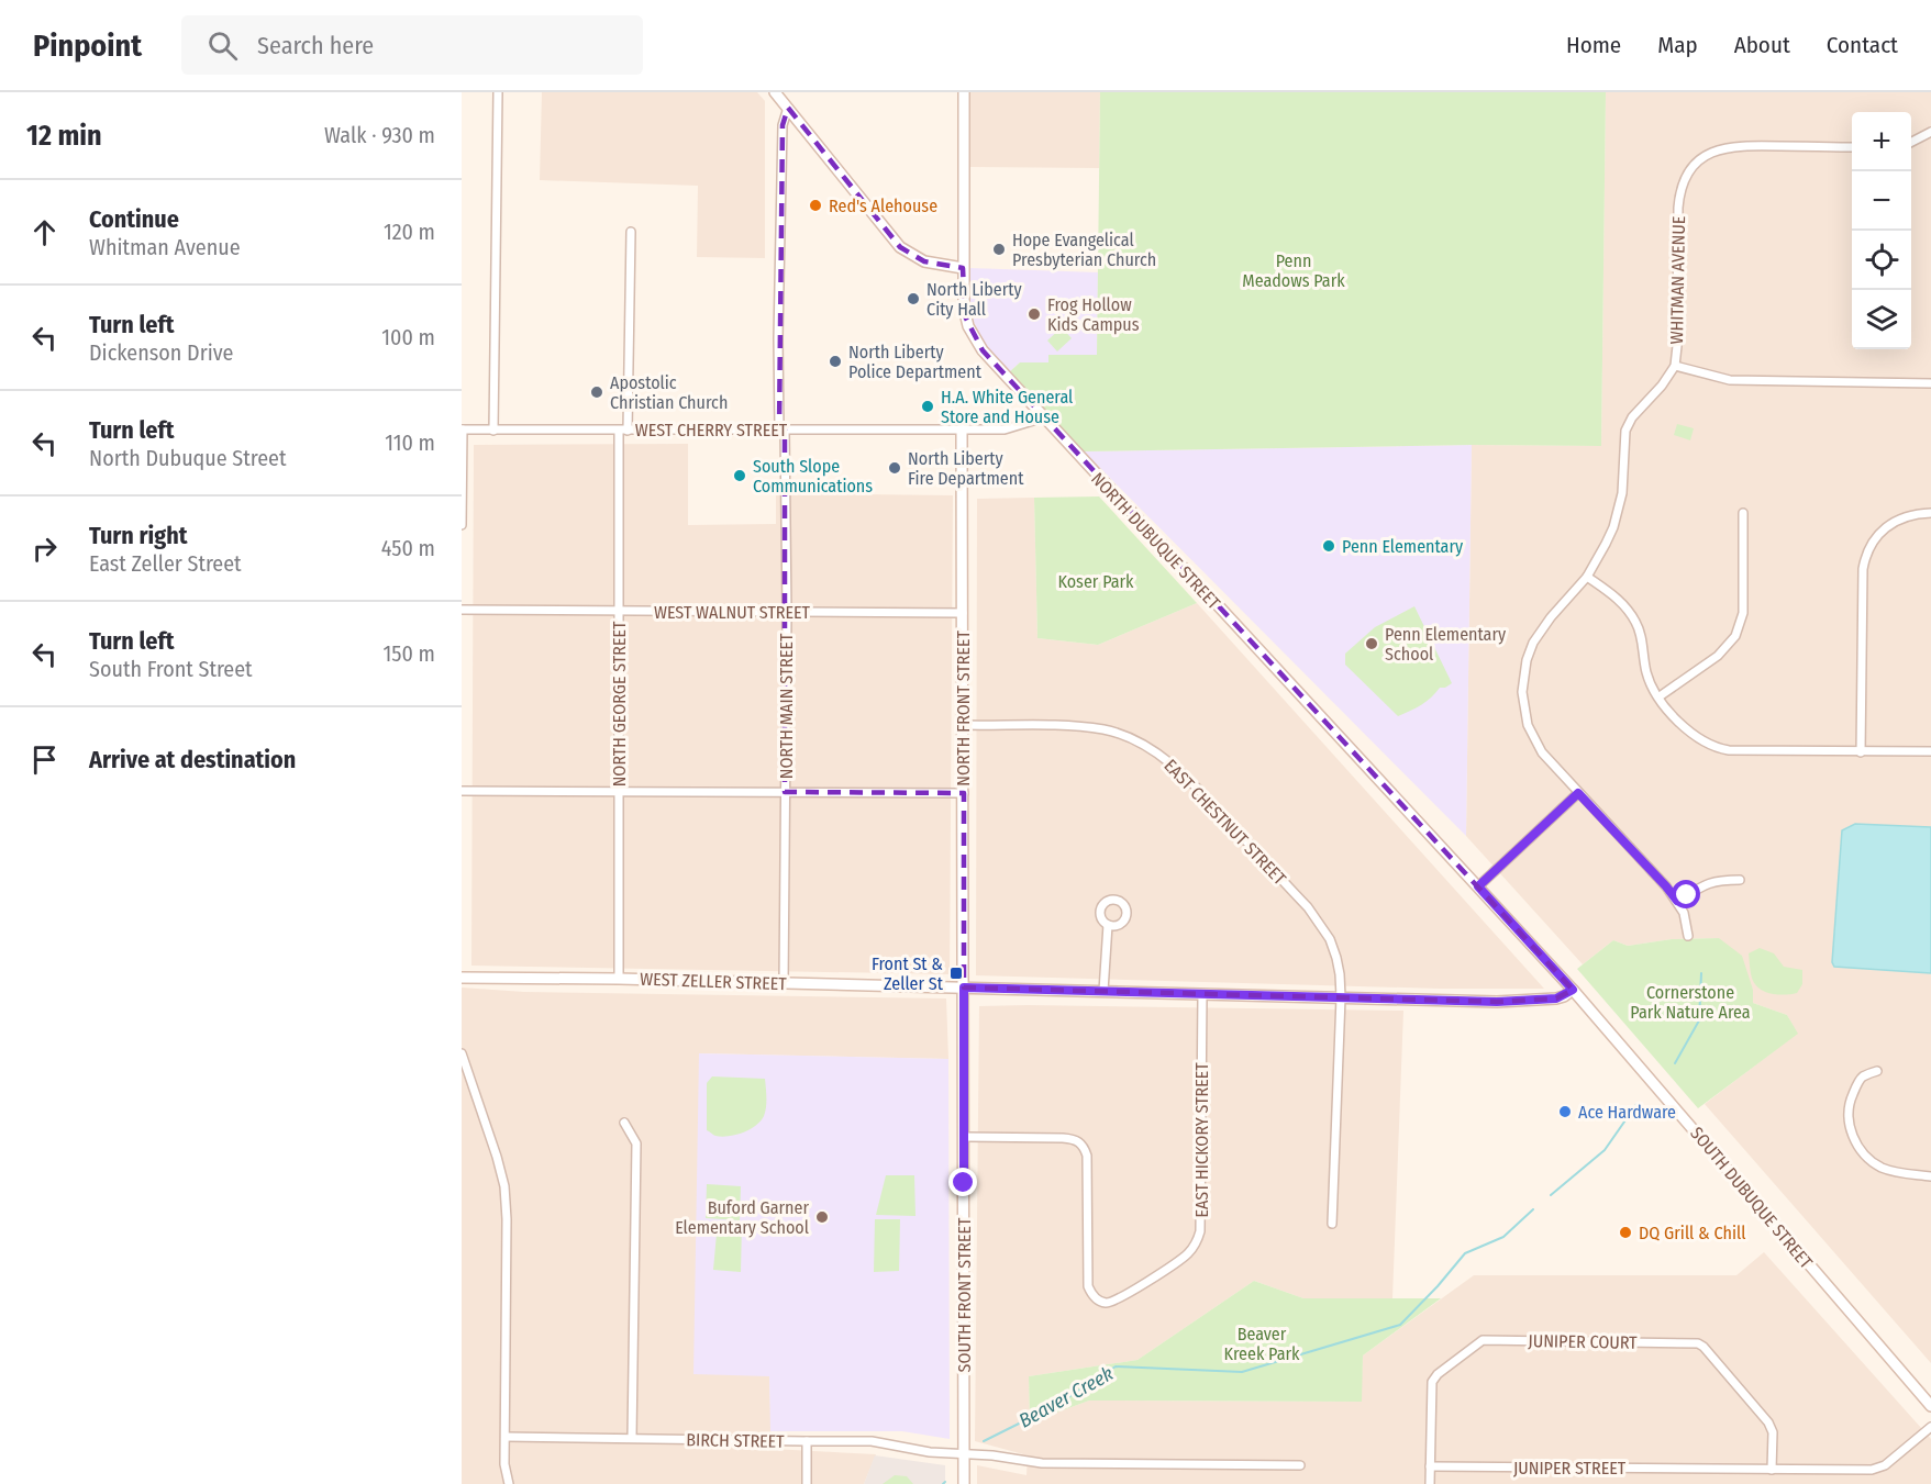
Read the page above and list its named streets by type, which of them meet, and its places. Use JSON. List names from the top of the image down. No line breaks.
{"streets":{"street":["WHITMAN AVENUE","WEST CHERRY STREET","NORTH DUBUQUE STREET","WEST WALNUT STREET","NORTH GEORGE STREET","NORTH MAIN STREET","NORTH FRONT STREET","EAST CHESTNUT STREET","WEST ZELLER STREET","EAST HICKORY STREET","SOUTH DUBUQUE STREET","SOUTH FRONT STREET","JUNIPER COURT","BIRCH STREET","JUNIPER STREET"]},"crossings":[["WEST CHERRY STREET","NORTH DUBUQUE STREET"],["WEST CHERRY STREET","NORTH GEORGE STREET"],["WEST CHERRY STREET","NORTH MAIN STREET"],["WEST CHERRY STREET","NORTH FRONT STREET"],["NORTH DUBUQUE STREET","WEST ZELLER STREET"],["NORTH DUBUQUE STREET","SOUTH DUBUQUE STREET"],["WEST WALNUT STREET","NORTH GEORGE STREET"],["WEST WALNUT STREET","NORTH MAIN STREET"],["WEST WALNUT STREET","NORTH FRONT STREET"],["NORTH GEORGE STREET","WEST ZELLER STREET"],["NORTH MAIN STREET","WEST ZELLER STREET"],["NORTH FRONT STREET","EAST CHESTNUT STREET"],["NORTH FRONT STREET","WEST ZELLER STREET"],["NORTH FRONT STREET","SOUTH FRONT STREET"],["EAST CHESTNUT STREET","WEST ZELLER STREET"],["WEST ZELLER STREET","EAST HICKORY STREET"],["WEST ZELLER STREET","SOUTH DUBUQUE STREET"],["WEST ZELLER STREET","SOUTH FRONT STREET"],["EAST HICKORY STREET","SOUTH FRONT STREET"],["SOUTH FRONT STREET","BIRCH STREET"],["JUNIPER COURT","JUNIPER STREET"]],"water":["Beaver Creek"],"parks":["Penn Meadows Park","Koser Park","Cornerstone Park Nature Area","Beaver Kreek Park"],"places":{"other":["Red's Alehouse","Hope Evangelical Presbyterian Church","North Liberty City Hall","Frog Hollow Kids Campus","North Liberty Police Department","Apostolic Christian Church","H.A. White General Store and House","North Liberty Fire Department","South Slope Communications","Penn Elementary","Penn Elementary School","Ace Hardware","Buford Garner Elementary School","DQ Grill & Chill"],"transit":["Front St & Zeller St"]},"page":{"header":"Pinpoint","search":"Search here","nav":["Home","Map","About","Contact"],"heading":["12 min","Walk · 930 m"],"map_buttons":["+","−"],"list":[["Continue","Whitman Avenue","120 m"],["Turn left","Dickenson Drive","100 m"],["Turn left","North Dubuque Street","110 m"],["Turn right","East Zeller Street","450 m"],["Turn left","South Front Street","150 m"],"Arrive at destination"]}}
